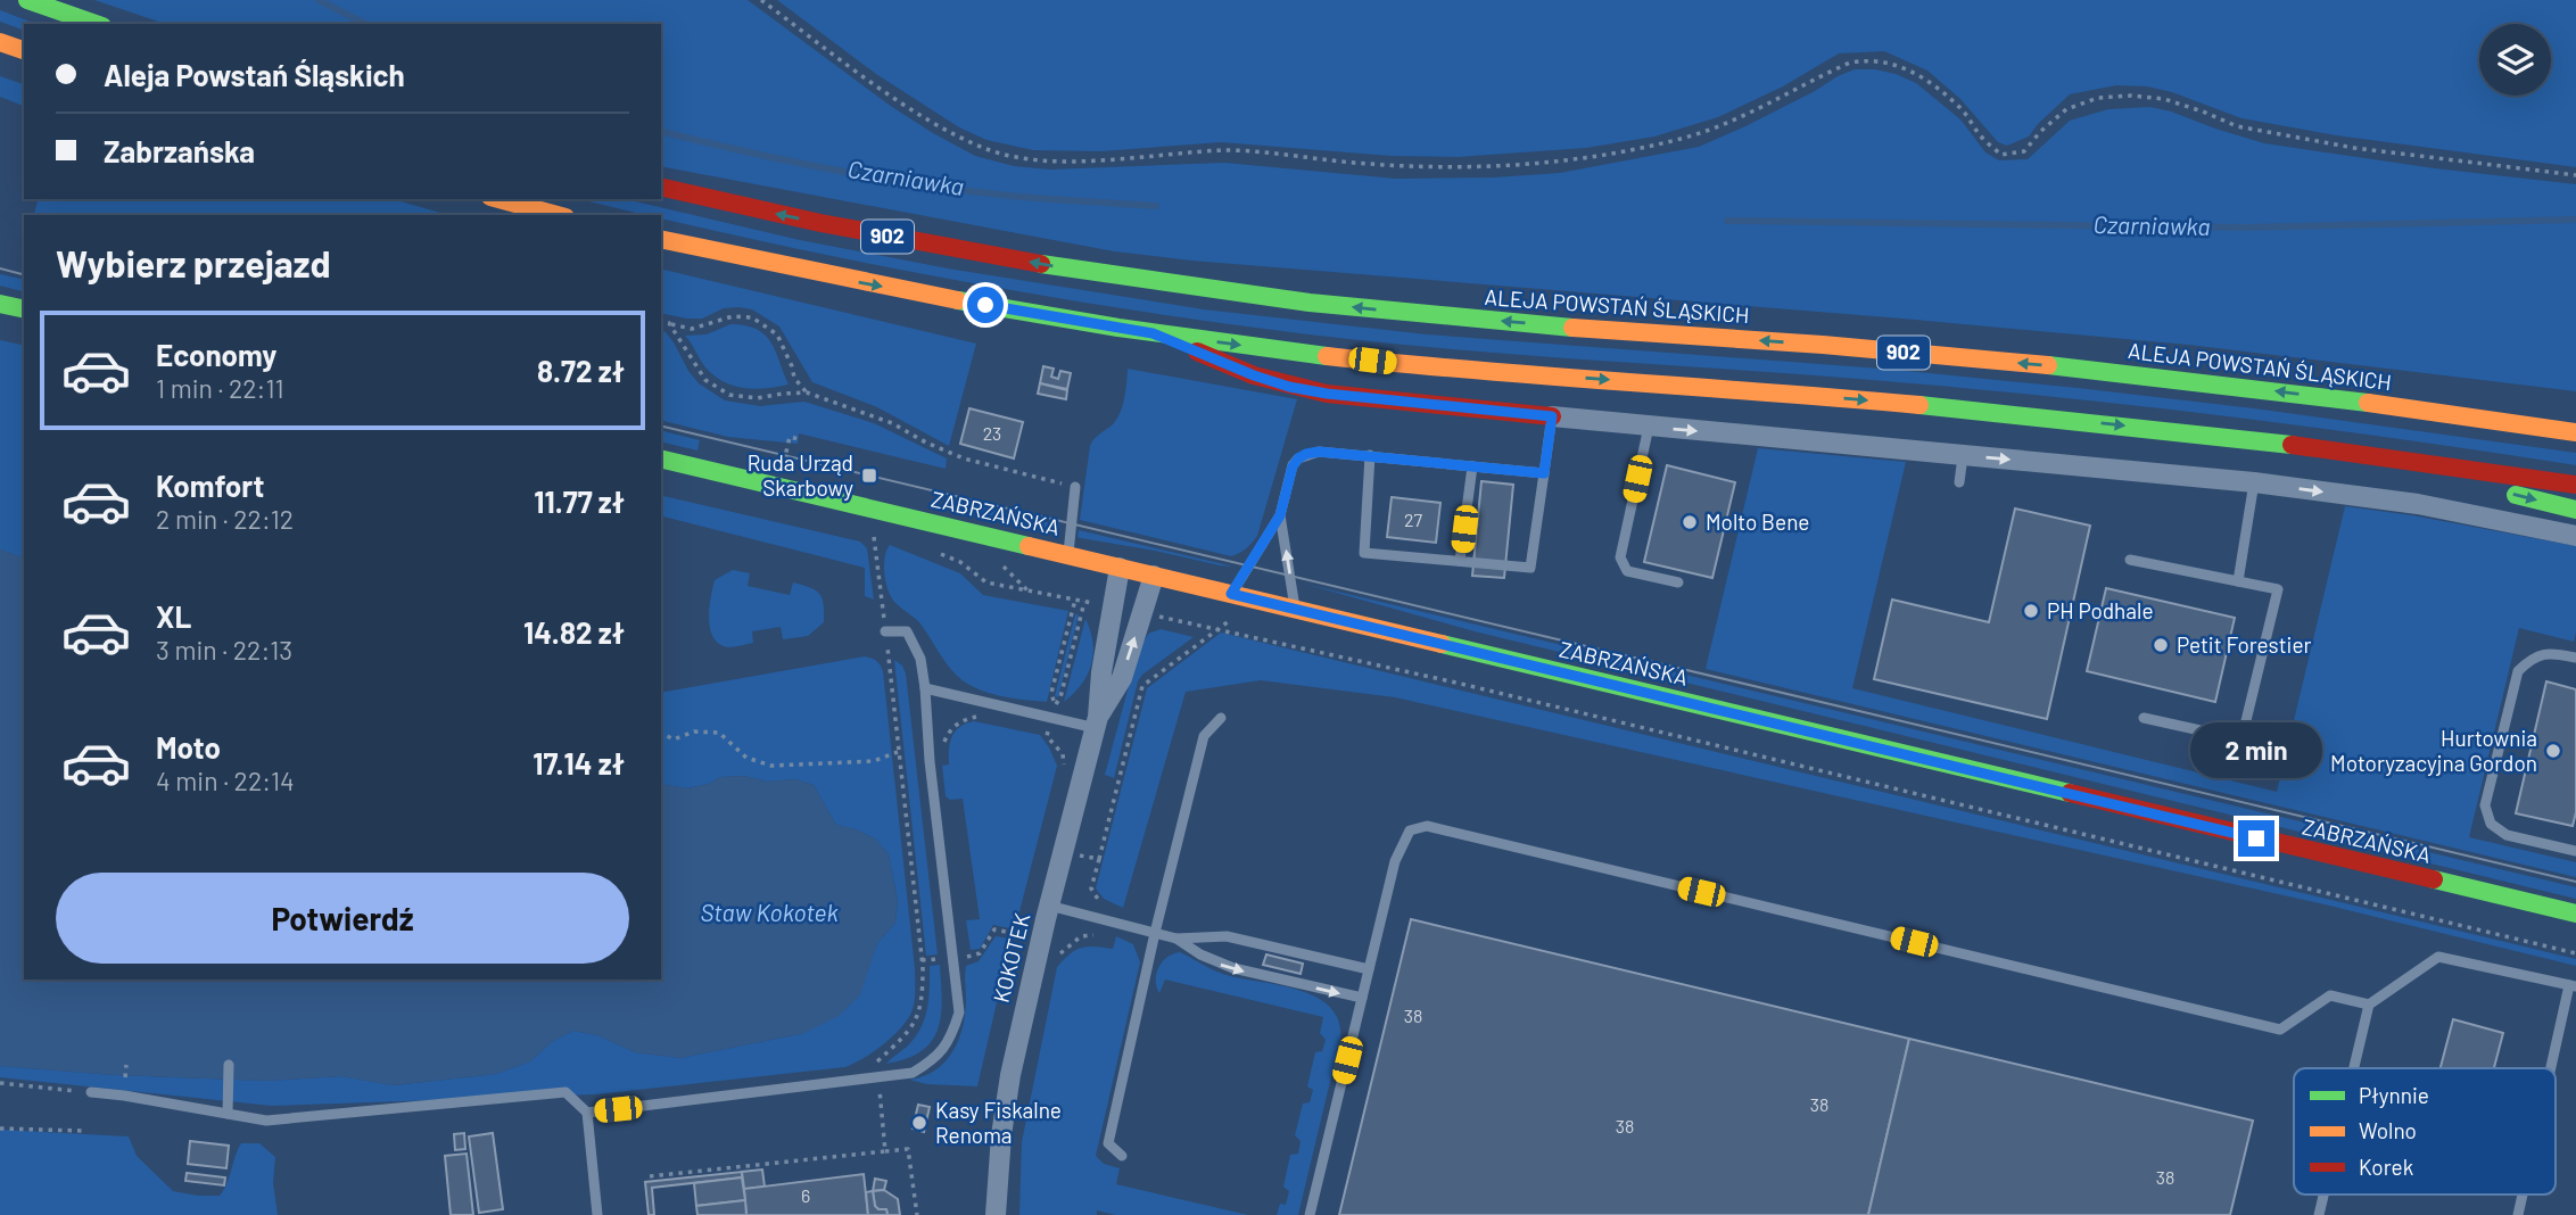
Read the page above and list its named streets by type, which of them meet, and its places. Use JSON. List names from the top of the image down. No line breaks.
{"streets":{"main road":["902","ALEJA POWSTAŃ ŚLĄSKICH","ZABRZAŃSKA"],"street":["KOKOTEK"]},"crossings":[["ZABRZAŃSKA","KOKOTEK"]],"water":["Czarniawka","Staw Kokotek"],"places":{"transit":["Ruda Urząd Skarbowy"],"other":["Molto Bene","PH Podhale","Petit Forestier","Hurtownia Motoryzacyjna Gordon","Kasy Fiskalne Renoma"]},"house_numbers":["23","27","38","38","38","38","6"],"legend":["Płynnie","Wolno","Korek"],"page":{"banner":["Aleja Powstań Śląskich","Zabrzańska"],"heading":"Wybierz przejazd","list":[{"name":"Economy","note":"1 min · 22:11","value":"8.72 zł"},{"name":"Komfort","note":"2 min · 22:12","value":"11.77 zł"},{"name":"XL","note":"3 min · 22:13","value":"14.82 zł"},{"name":"Moto","note":"4 min · 22:14","value":"17.14 zł"}],"bubble":"2 min","buttons":"Potwierdź"}}
